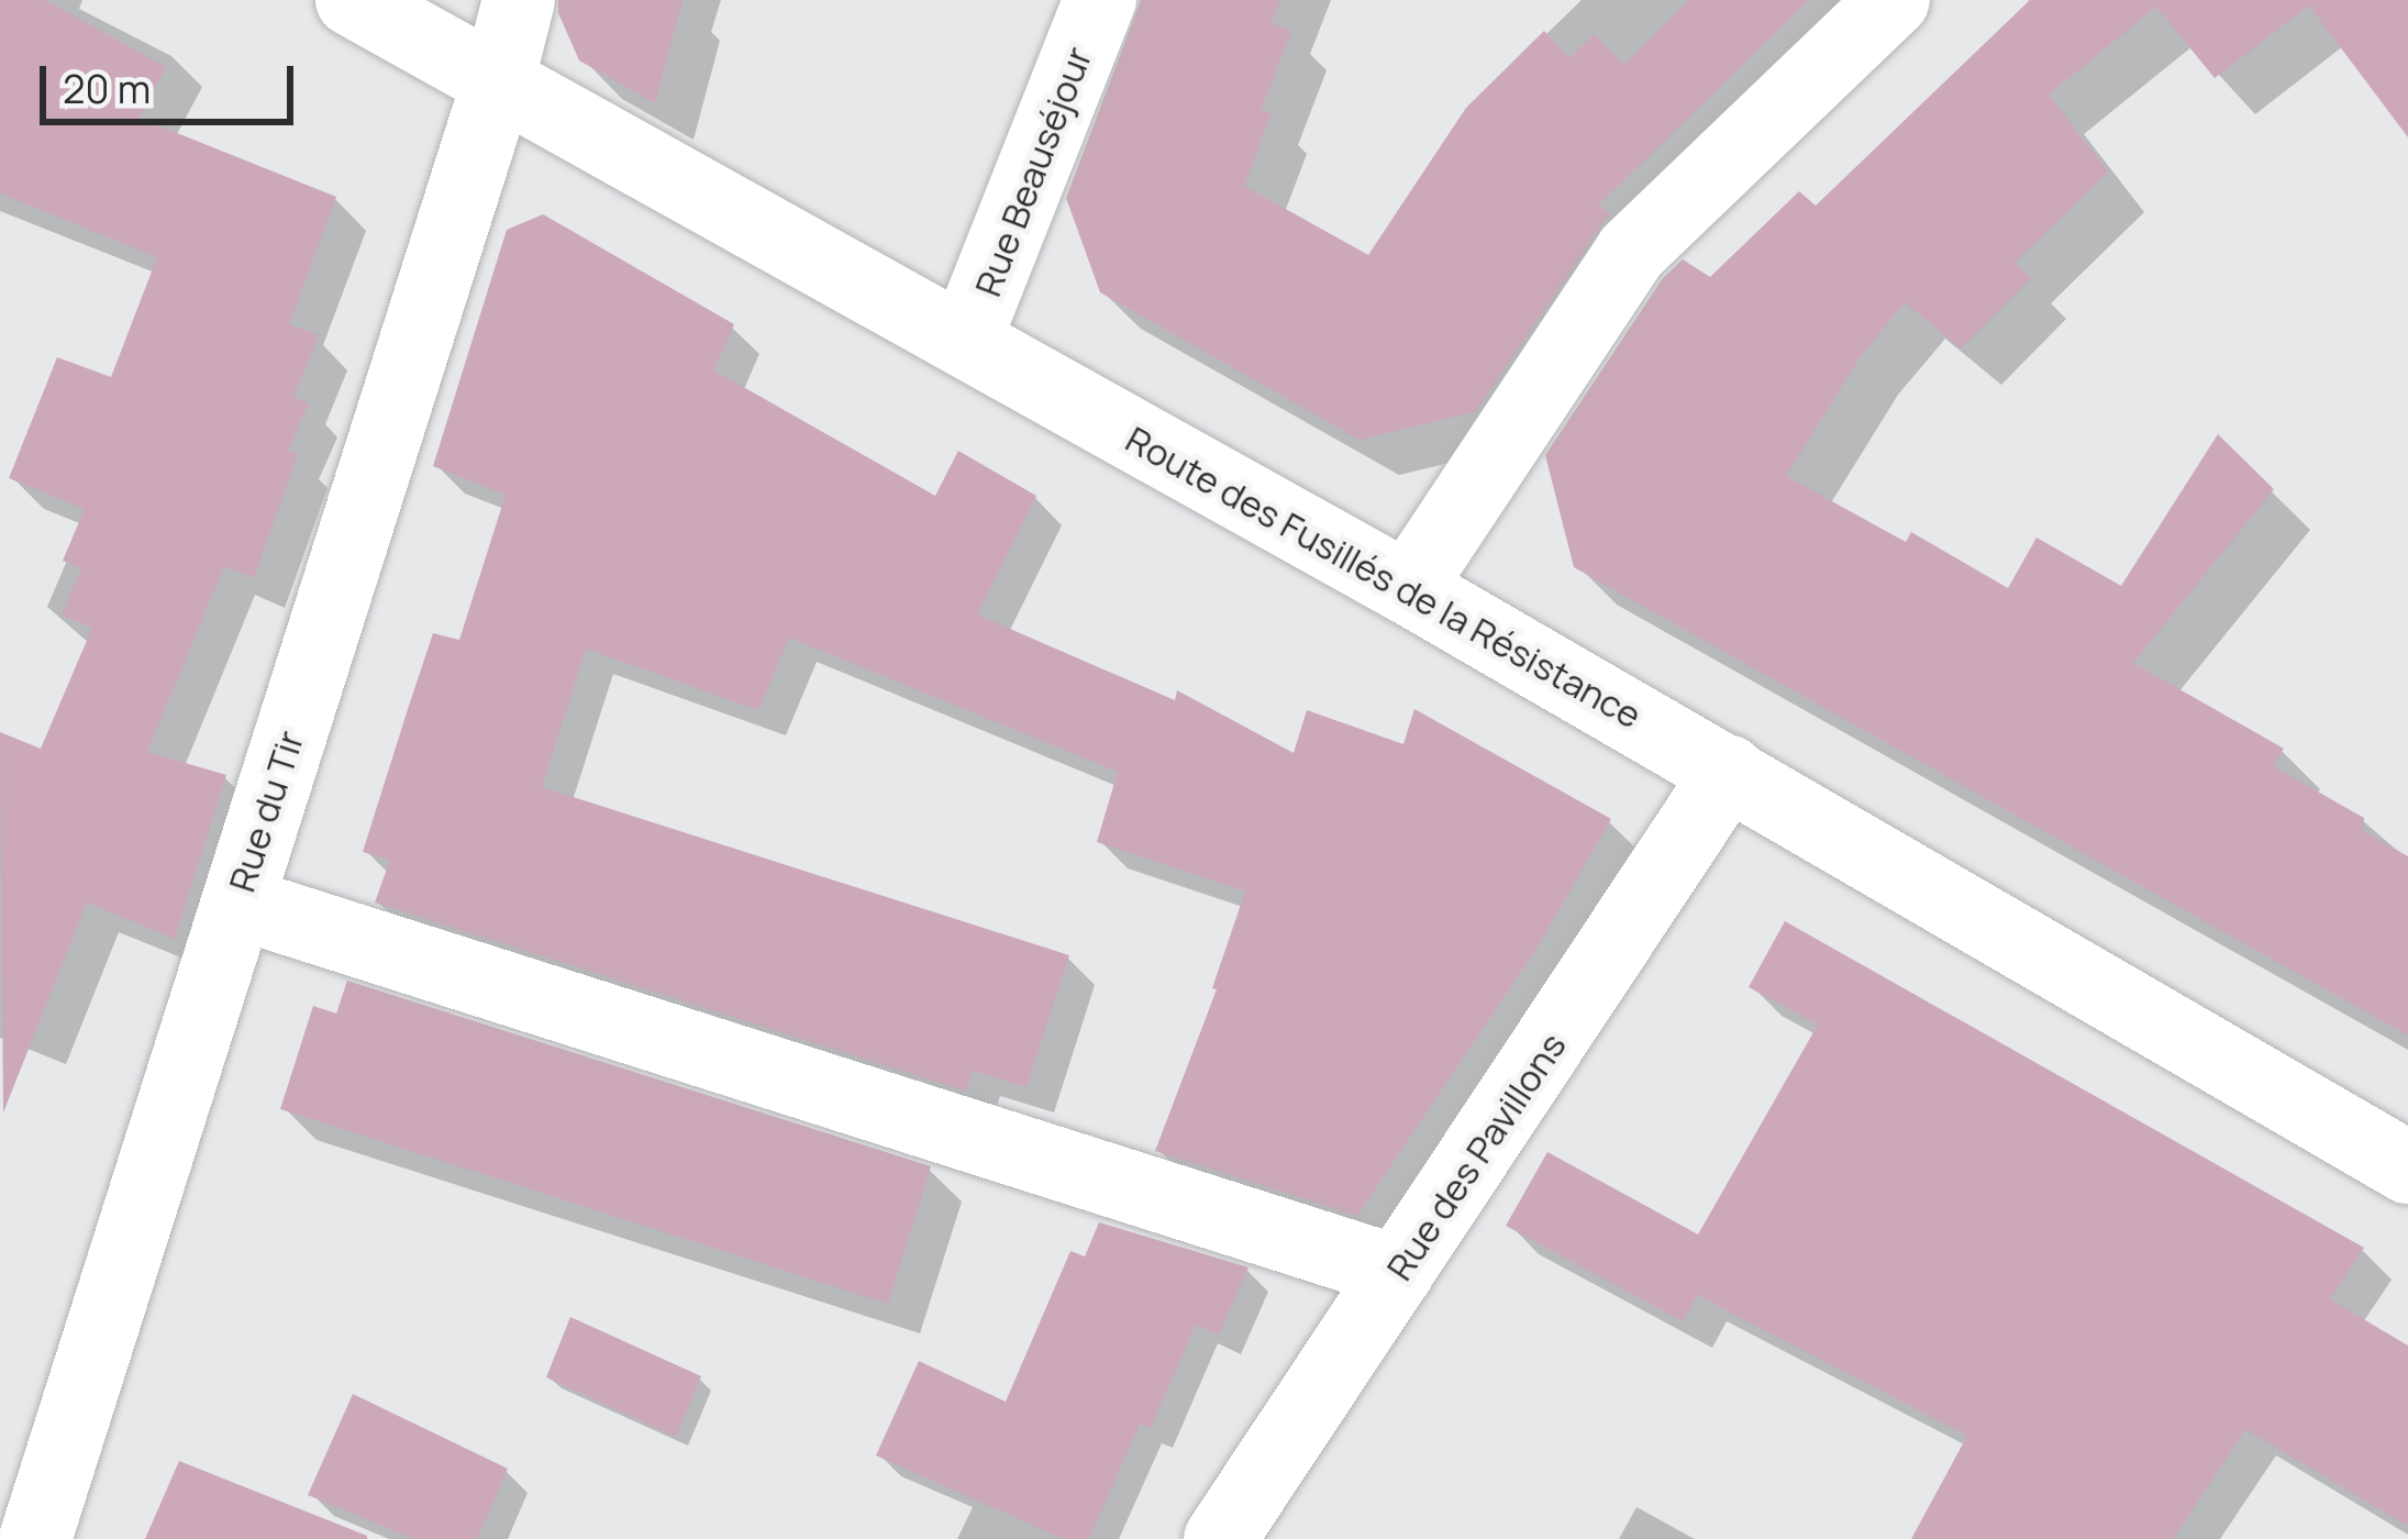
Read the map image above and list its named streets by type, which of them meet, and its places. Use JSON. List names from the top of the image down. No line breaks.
{"streets":{"street":["Rue Beauséjour","Route des Fusillés de la Résistance","Rue du Tir","Rue des Pavillons"]},"crossings":[["Rue Beauséjour","Route des Fusillés de la Résistance"],["Route des Fusillés de la Résistance","Rue du Tir"],["Route des Fusillés de la Résistance","Rue des Pavillons"]],"scale_bar":"20 m"}
